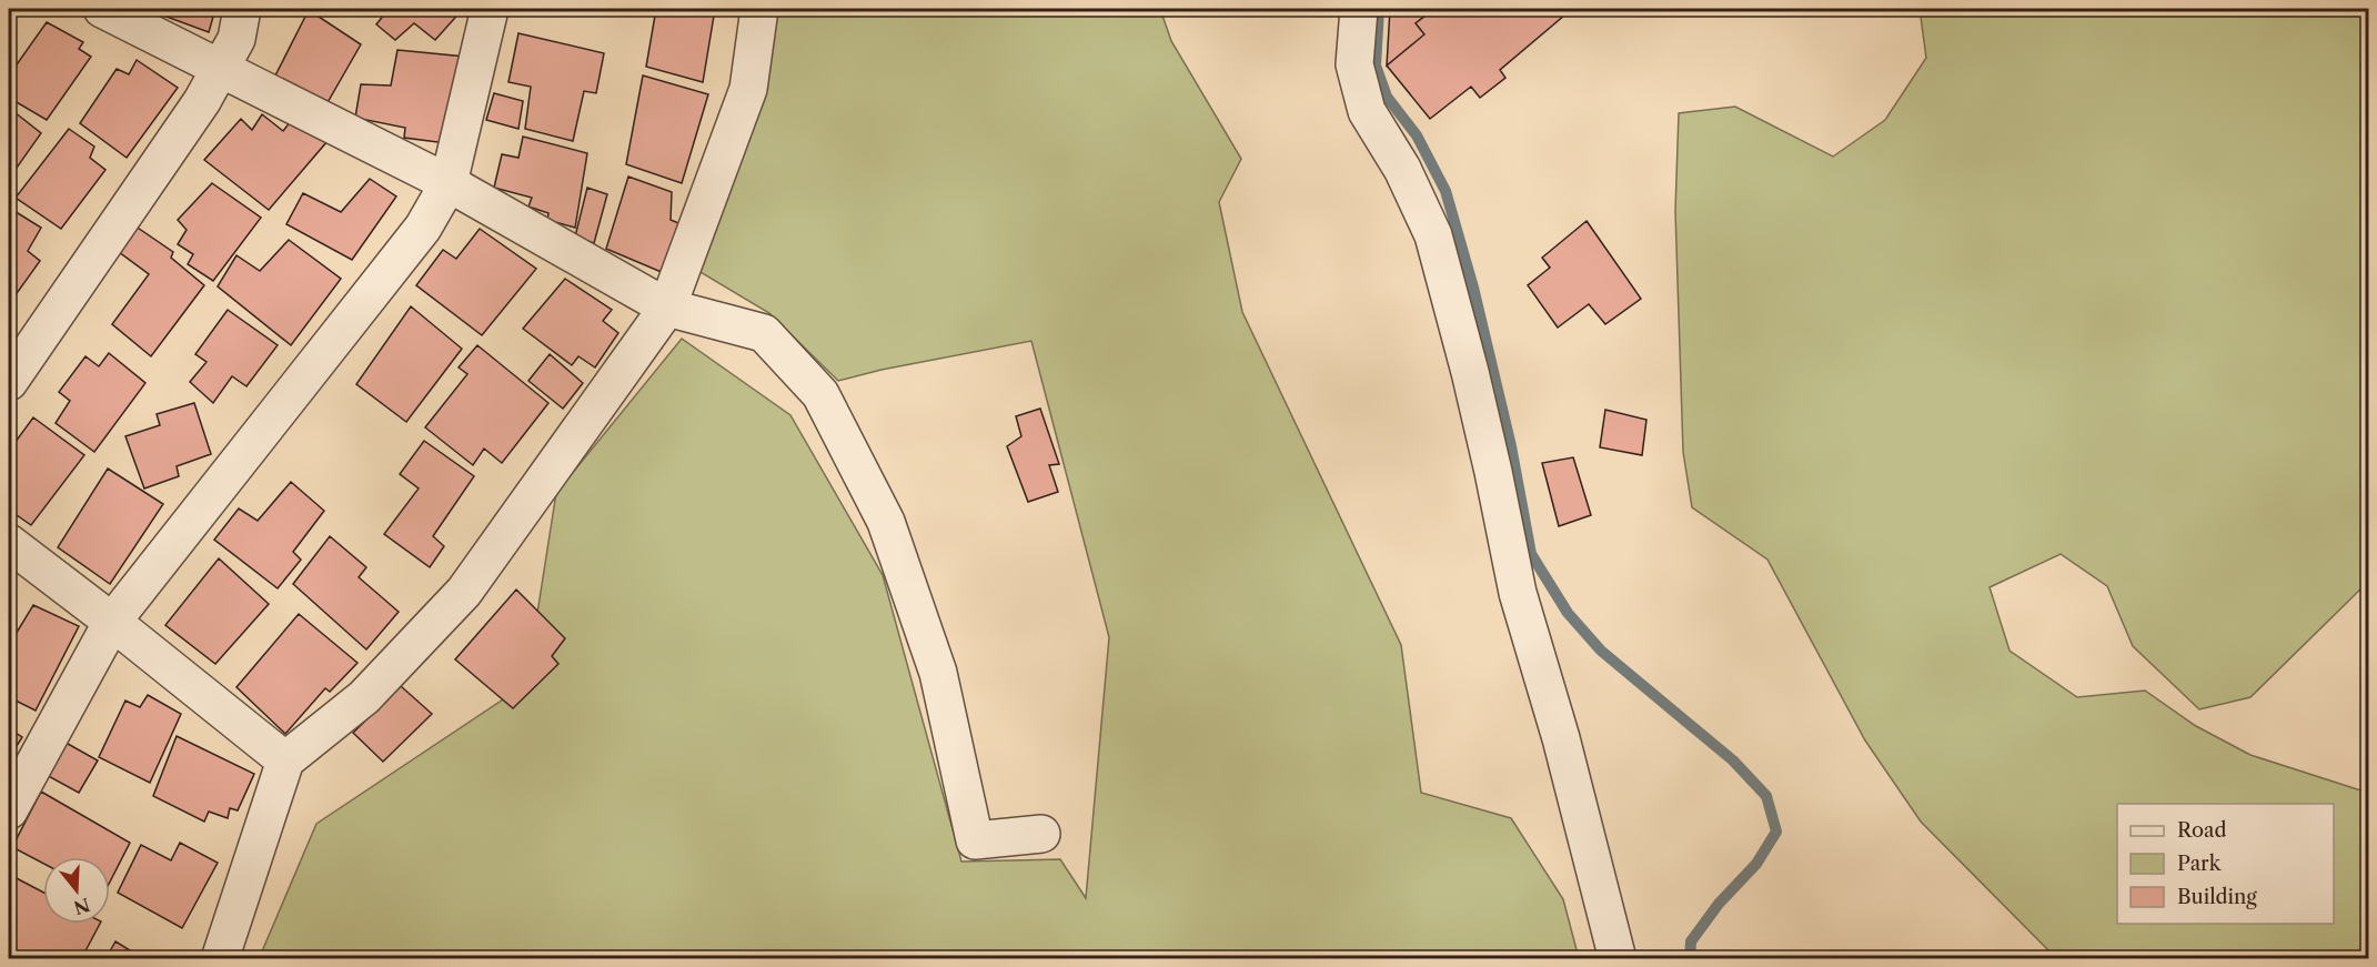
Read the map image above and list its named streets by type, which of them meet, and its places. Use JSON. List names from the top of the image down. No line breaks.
{"legend":["Road","Park","Building"],"north":"bottom"}
